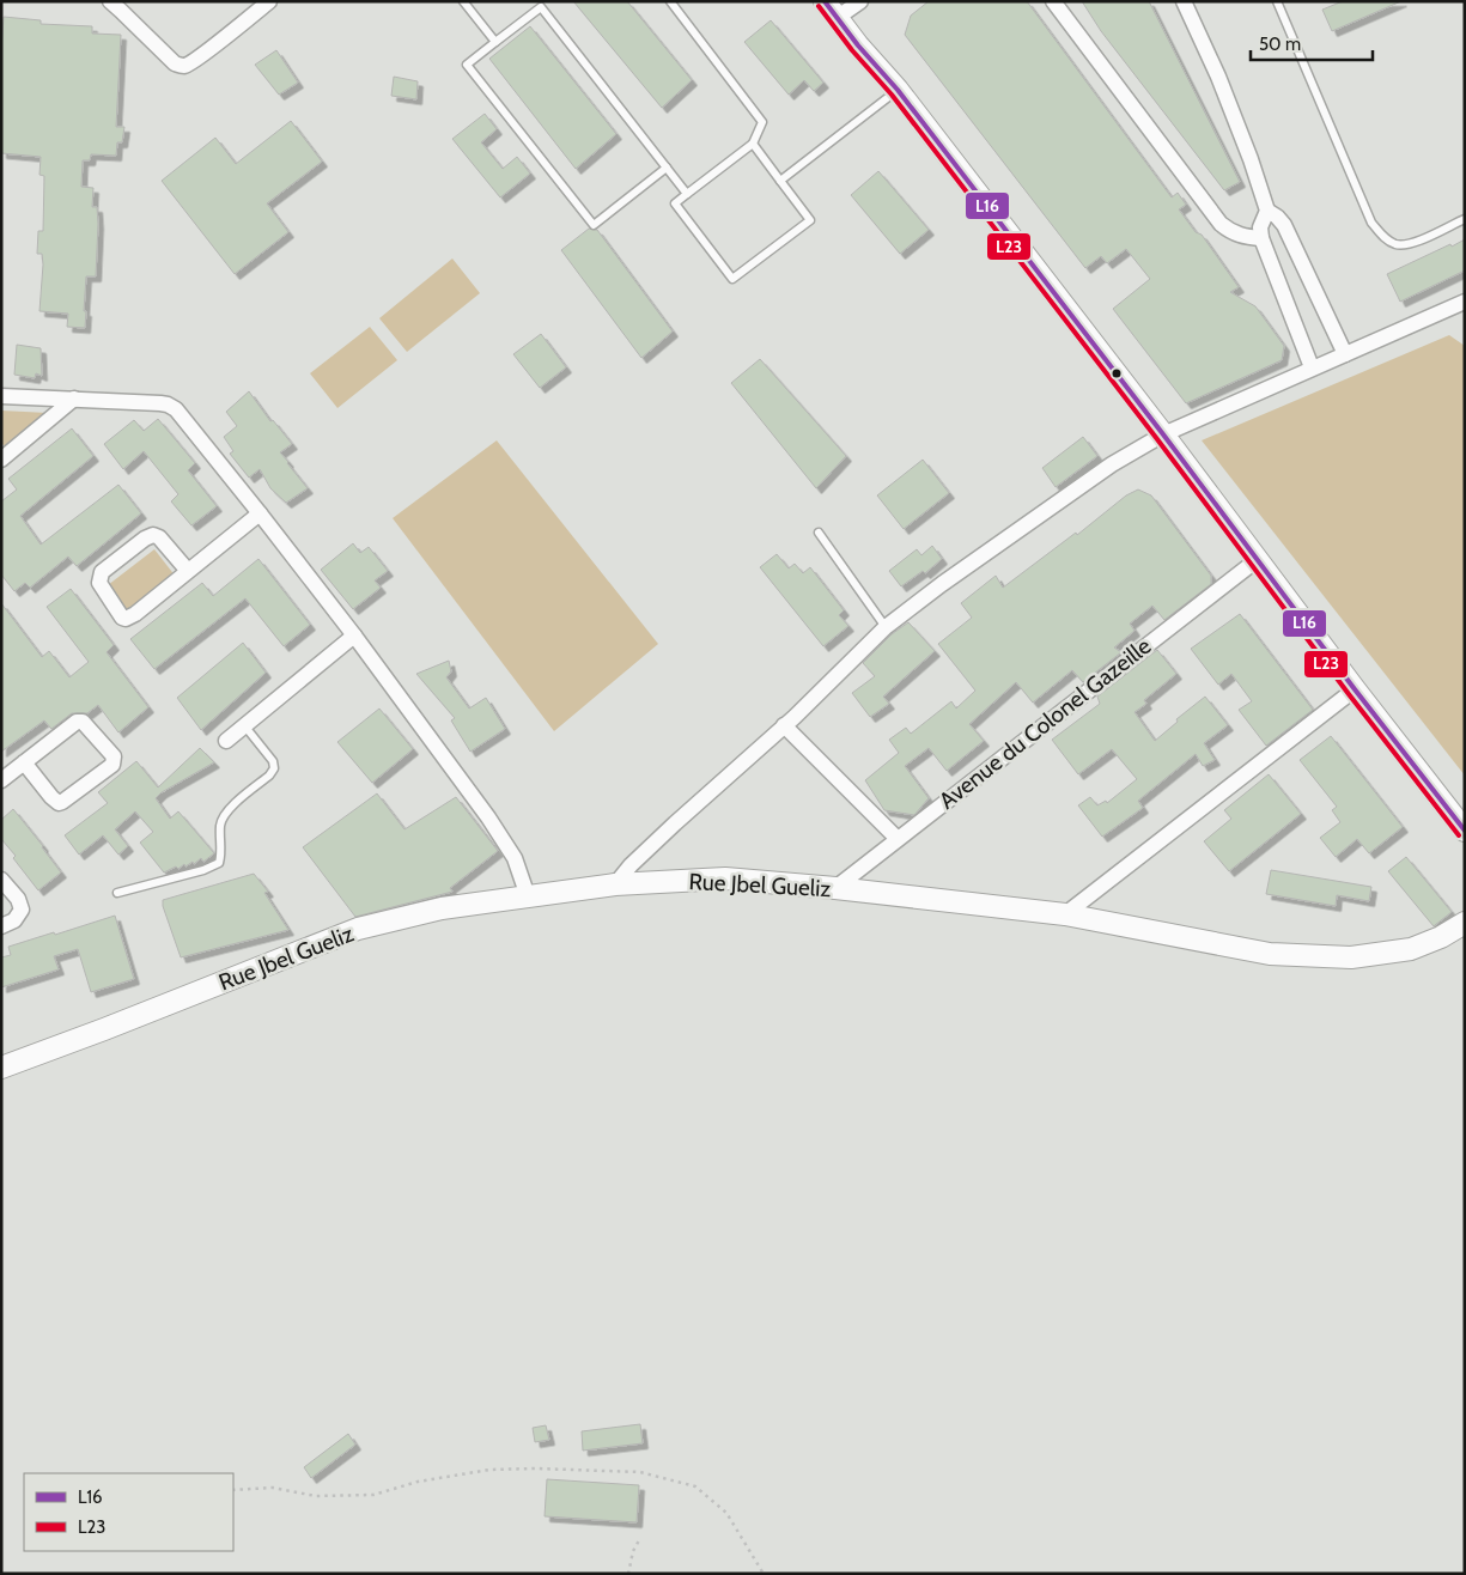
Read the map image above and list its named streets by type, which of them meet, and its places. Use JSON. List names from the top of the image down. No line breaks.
{"streets":{"street":["Avenue du Colonel Gazeille","Rue Jbel Gueliz"]},"crossings":[["Avenue du Colonel Gazeille","Rue Jbel Gueliz"]],"lines":["transit line L16","transit line L23"],"legend":["L16","L23"],"scale_bar":"50 m"}
